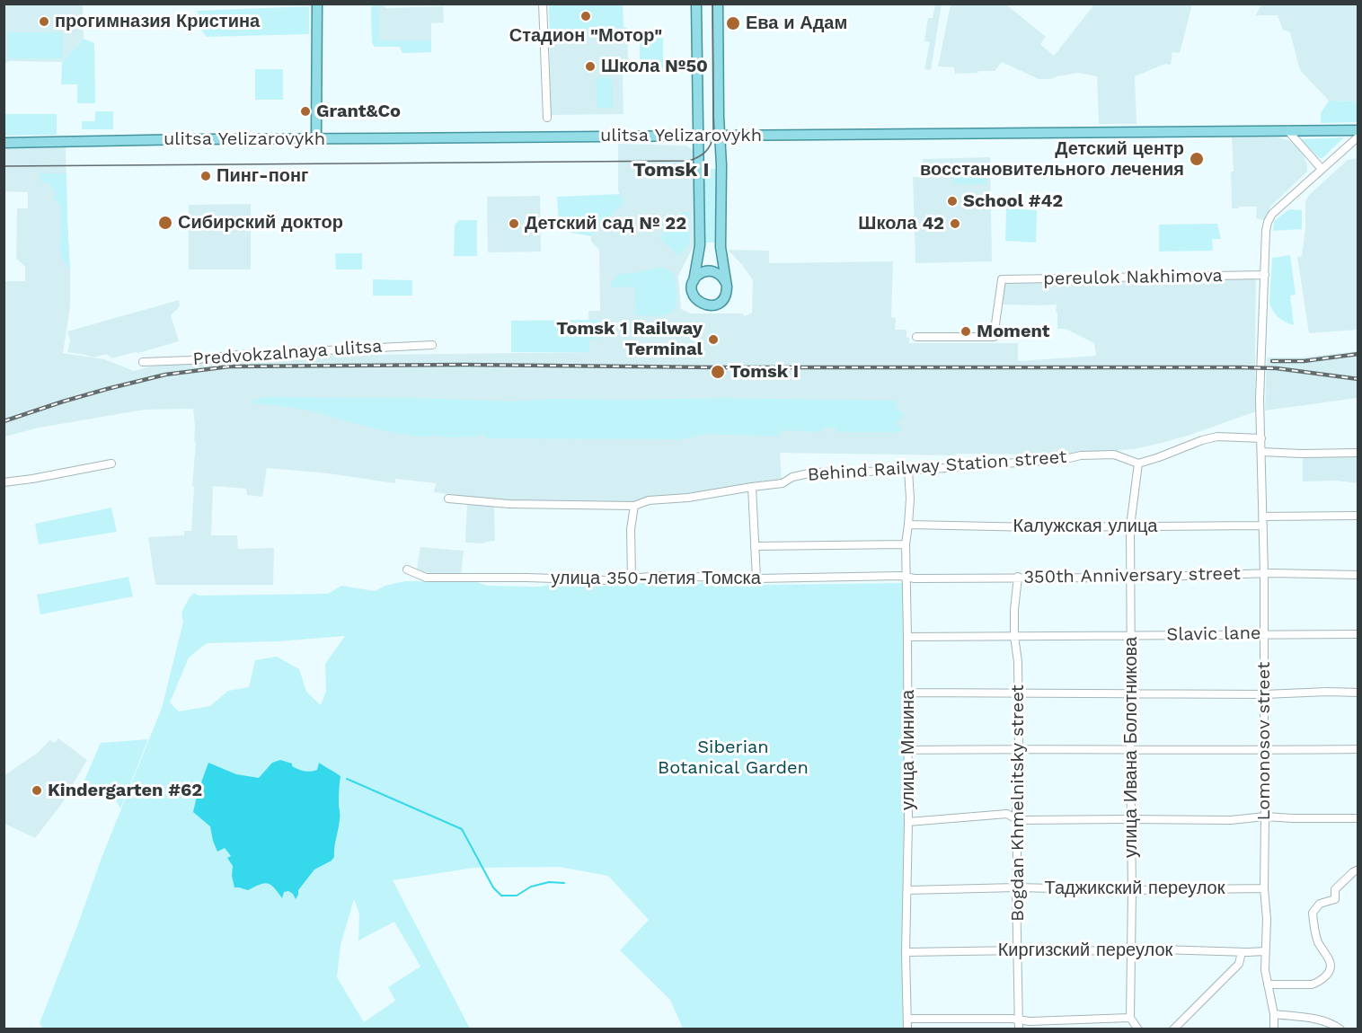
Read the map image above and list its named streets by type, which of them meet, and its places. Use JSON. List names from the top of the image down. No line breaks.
{"streets":{"main road":["ulitsa Yelizarovykh"],"street":["pereulok Nakhimova","Predvokzalnaya ulitsa","Behind Railway Station street","Калужская улица","350th Anniversary street","улица 350-летия Томска","Slavic lane","Lomonosov street","улица Ивана Болотникова","улица Минина","Bogdan Khmelnitsky street","Таджикский переулок","Киргизский переулок"]},"crossings":[["pereulok Nakhimova","Lomonosov street"],["Behind Railway Station street","улица Ивана Болотникова"],["Behind Railway Station street","улица Минина"],["Калужская улица","Lomonosov street"],["Калужская улица","улица Ивана Болотникова"],["Калужская улица","улица Минина"],["350th Anniversary street","улица 350-летия Томска"],["350th Anniversary street","Lomonosov street"],["350th Anniversary street","улица Ивана Болотникова"],["350th Anniversary street","улица Минина"],["350th Anniversary street","Bogdan Khmelnitsky street"],["улица 350-летия Томска","улица Минина"],["Slavic lane","Lomonosov street"],["Slavic lane","улица Ивана Болотникова"],["Slavic lane","улица Минина"],["Slavic lane","Bogdan Khmelnitsky street"],["Lomonosov street","Таджикский переулок"],["Lomonosov street","Киргизский переулок"],["улица Ивана Болотникова","Таджикский переулок"],["улица Ивана Болотникова","Киргизский переулок"],["улица Минина","Таджикский переулок"],["улица Минина","Киргизский переулок"],["Bogdan Khmelnitsky street","Таджикский переулок"],["Bogdan Khmelnitsky street","Киргизский переулок"]],"districts":["Tomsk I"],"parks":["Siberian Botanical Garden"],"places":["Стадион \"Мотор\"","прогимназия Кристина","Ева и Адам","Школа №50","Grant&Co","Детский центр восстановительного лечения","Пинг-понг","School #42","Сибирский доктор","Детский сад № 22","Школа 42","Moment","Tomsk 1 Railway Terminal","Tomsk I","Kindergarten #62"]}
